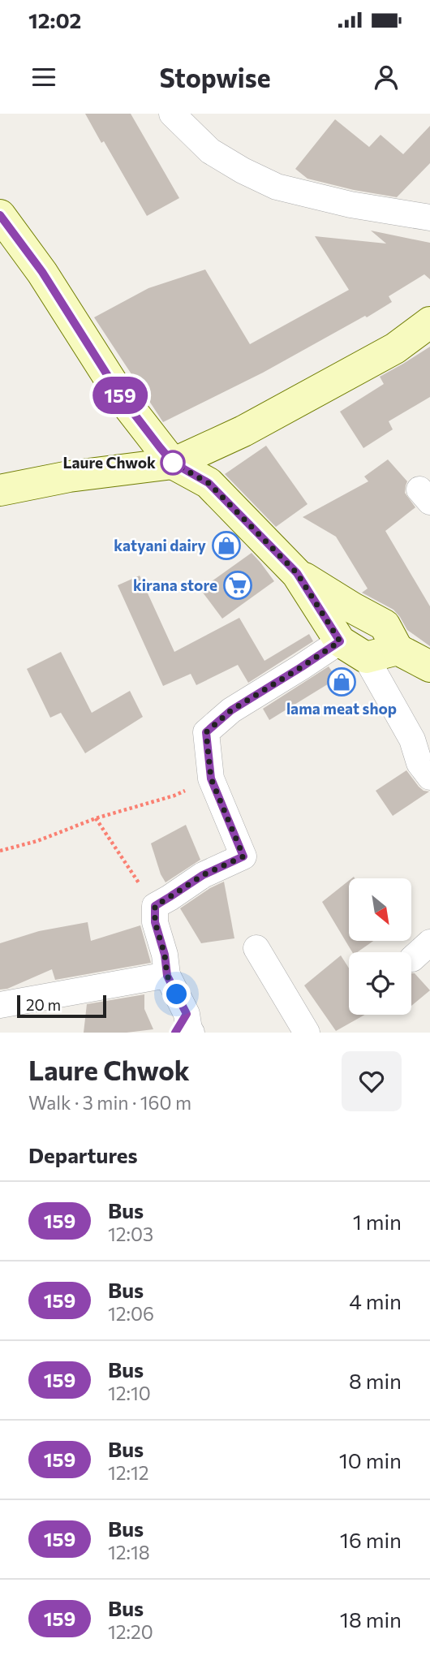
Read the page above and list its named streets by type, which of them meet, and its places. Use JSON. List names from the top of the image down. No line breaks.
{"places":{"other":["Laure Chwok"],"shop":["katyani dairy","lama meat shop"],"supermarket":["kirana store"]},"lines":["bus line 159"],"scale_bar":"20 m","north":"bottom right","page":{"status":"12:02","header":"Stopwise","on_map":"159","scale":"20 m","heading":[["Laure Chwok","Walk · 3 min · 160 m"],"Departures"],"list":[{"mark":"159","name":"Bus","note":"12:03","value":"1 min"},{"mark":"159","name":"Bus","note":"12:06","value":"4 min"},{"mark":"159","name":"Bus","note":"12:10","value":"8 min"},{"mark":"159","name":"Bus","note":"12:12","value":"10 min"},{"mark":"159","name":"Bus","note":"12:18","value":"16 min"},{"mark":"159","name":"Bus","note":"12:20","value":"18 min"}]}}
